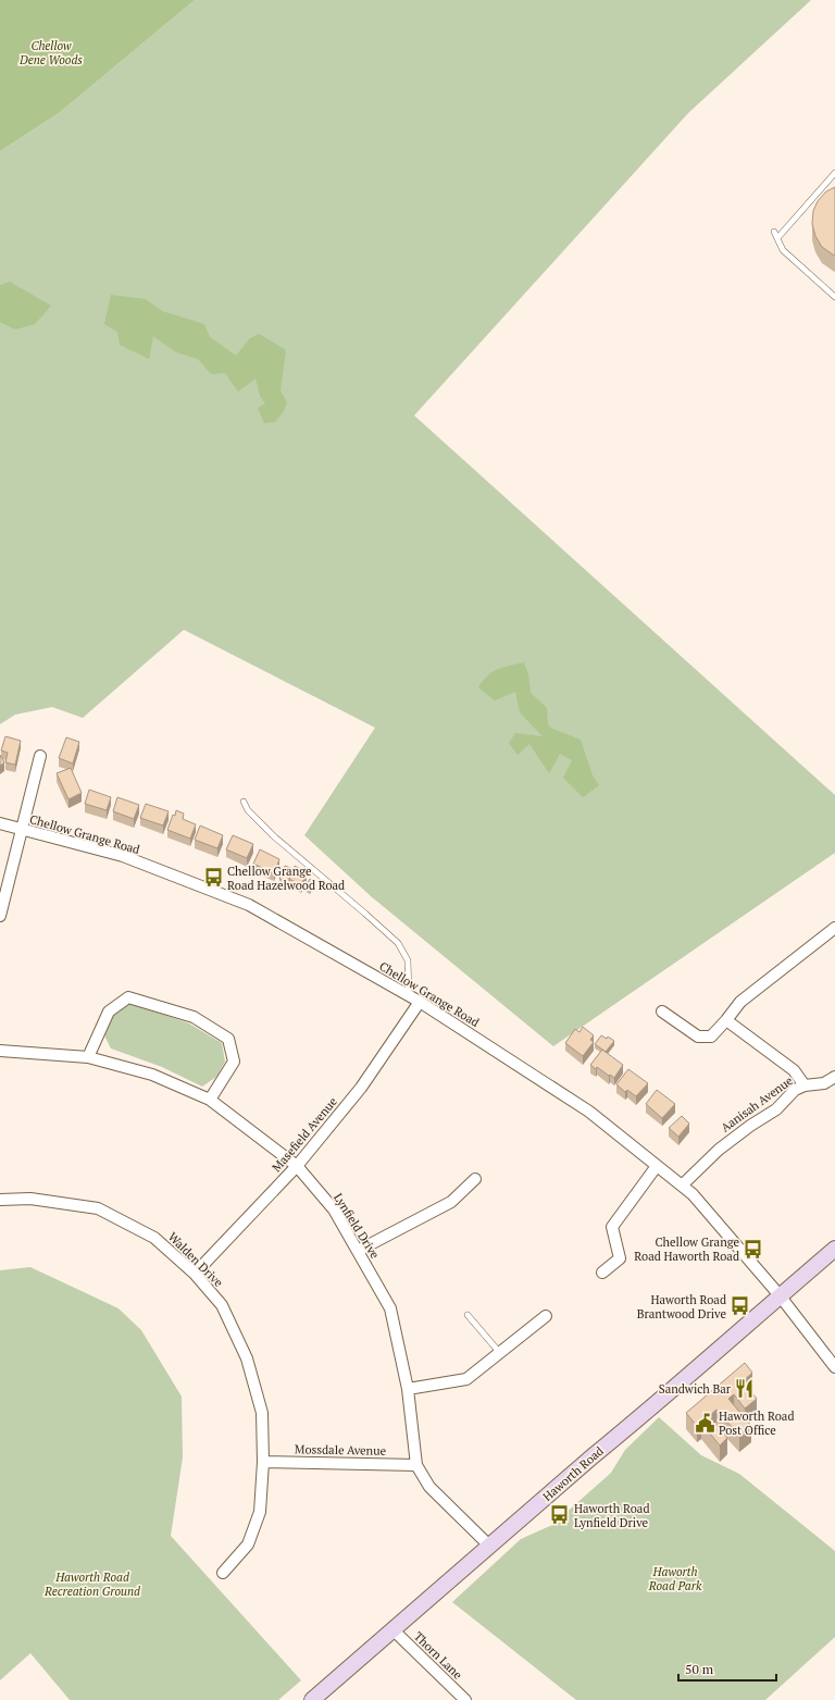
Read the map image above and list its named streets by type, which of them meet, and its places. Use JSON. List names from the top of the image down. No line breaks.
{"streets":{"main road":["Haworth Road"],"street":["Chellow Grange Road","Aanisah Avenue","Masefield Avenue","Lynfield Drive","Walden Drive","Mossdale Avenue","Thorn Lane"]},"crossings":[["Chellow Grange Road","Aanisah Avenue"],["Chellow Grange Road","Masefield Avenue"],["Chellow Grange Road","Haworth Road"],["Masefield Avenue","Lynfield Drive"],["Masefield Avenue","Walden Drive"],["Lynfield Drive","Mossdale Avenue"],["Lynfield Drive","Haworth Road"],["Walden Drive","Mossdale Avenue"],["Haworth Road","Thorn Lane"]],"parks":["Chellow Dene Woods","Haworth Road Park","Haworth Road Recreation Ground"],"places":{"bus stop":["Chellow Grange Road Hazelwood Road","Chellow Grange Road Haworth Road","Haworth Road Brantwood Drive","Haworth Road Lynfield Drive"],"restaurant":["Sandwich Bar"],"public building":["Haworth Road Post Office"]},"scale_bar":"50 m"}
